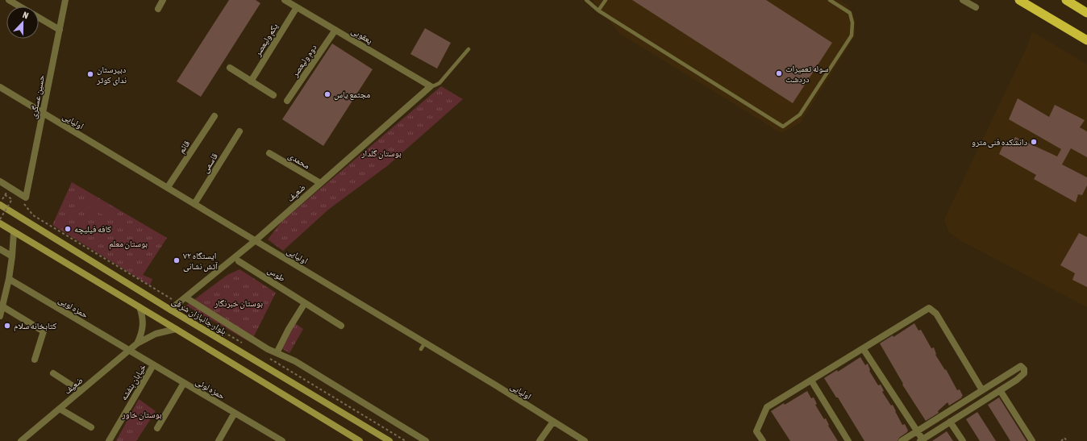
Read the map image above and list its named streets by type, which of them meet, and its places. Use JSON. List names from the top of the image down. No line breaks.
{"streets":{"main road":["بلوار جانبازان شرقی"],"street":["یعقوبی","یکم ولیعصر","دوم ولیعصر","حسین عسگری","اولیایی","قائم","محمدی","قاسمی","ضعیف","طوس","حمزه لویی","خیابان بنفشه","حمزه لوئی"]},"crossings":[["یعقوبی","یکم ولیعصر"],["یعقوبی","دوم ولیعصر"],["یعقوبی","ضعیف"],["حسین عسگری","اولیایی"],["اولیایی","قائم"],["اولیایی","قاسمی"],["اولیایی","ضعیف"],["محمدی","ضعیف"],["ضعیف","حمزه لویی"],["ضعیف","بلوار جانبازان شرقی"],["ضعیف","حمزه لوئی"],["حمزه لویی","حمزه لوئی"],["خیابان بنفشه","حمزه لوئی"]],"parks":["بوستان گلدار","بوستان معلم","بوستان خبرنگار","بوستان خاور"],"places":["سوله تعمیرات دردشت","دبیرستان ندای کوثر","مجتمع یاس","دانشکده فنی مترو","کافه فیلیچه","ایستگاه ۷۲ آتش نشانی","کتابخانه سلام"],"north":"top"}
